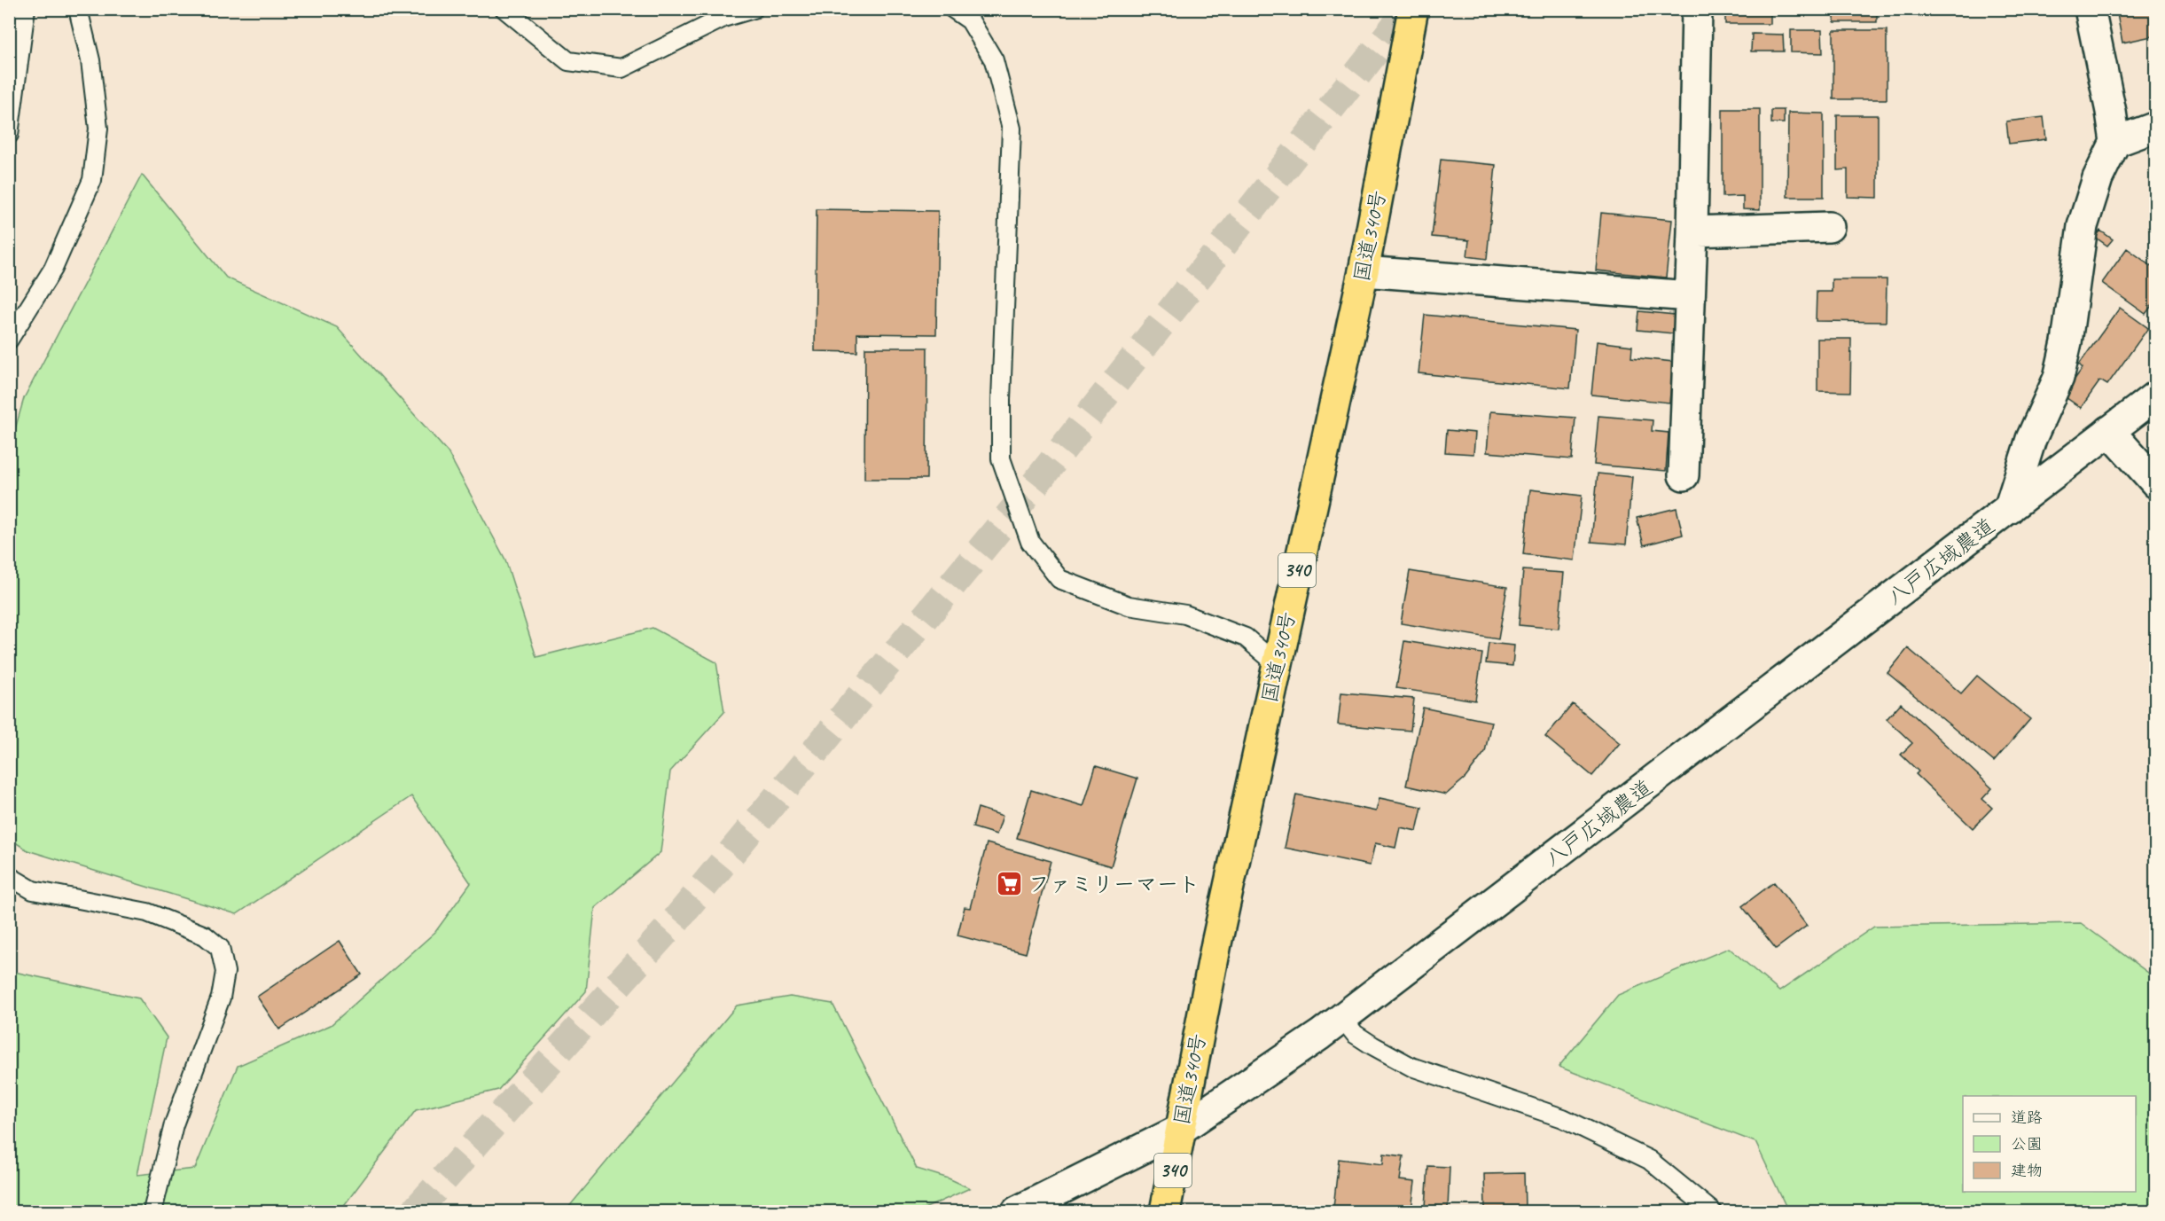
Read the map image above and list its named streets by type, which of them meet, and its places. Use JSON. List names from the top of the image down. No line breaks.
{"streets":{"highway":["国道340号","340"],"street":["八戸広域農道"]},"crossings":[["国道340号","八戸広域農道"]],"places":{"supermarket":["ファミリーマート"]},"legend":["道路","公園","建物"]}
